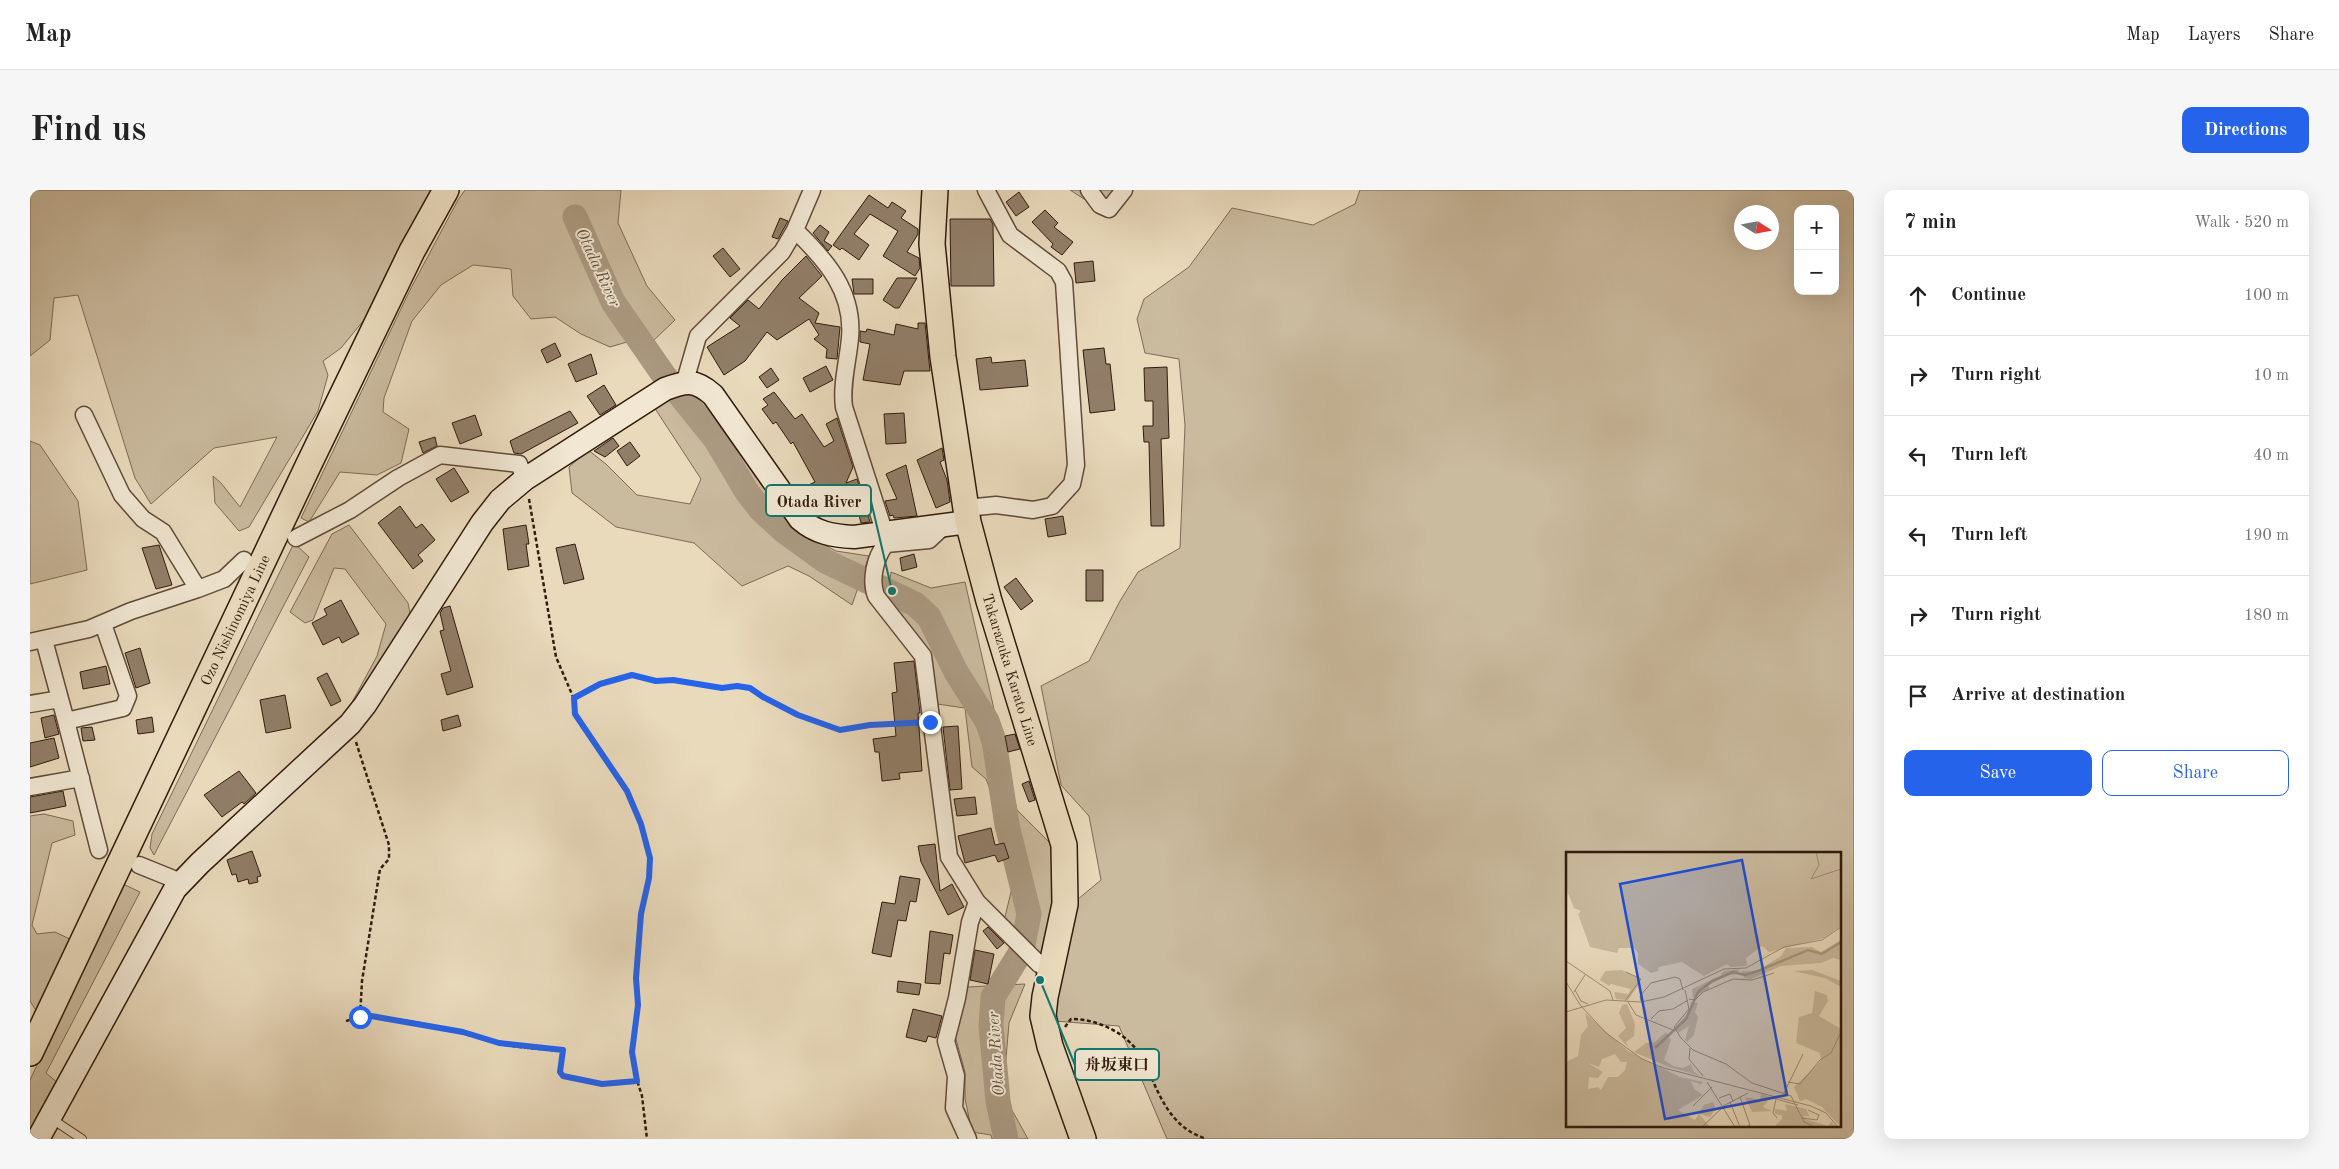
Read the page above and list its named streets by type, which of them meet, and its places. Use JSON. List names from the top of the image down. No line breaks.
{"streets":{"main road":["Ozo Nishinomiya Line","Takarazuka Karato Line"]},"water":["Otada River"],"places":["Otada River","舟坂東口"],"north":"right","page":{"header":"Map","nav":["Map","Layers","Share"],"buttons":["Directions",["Save","Share"]],"title":"Find us","heading":["7 min","Walk · 520 m"],"map_buttons":["+","−"],"list":[["Continue","100 m"],["Turn right","10 m"],["Turn left","40 m"],["Turn left","190 m"],["Turn right","180 m"],"Arrive at destination"]}}
